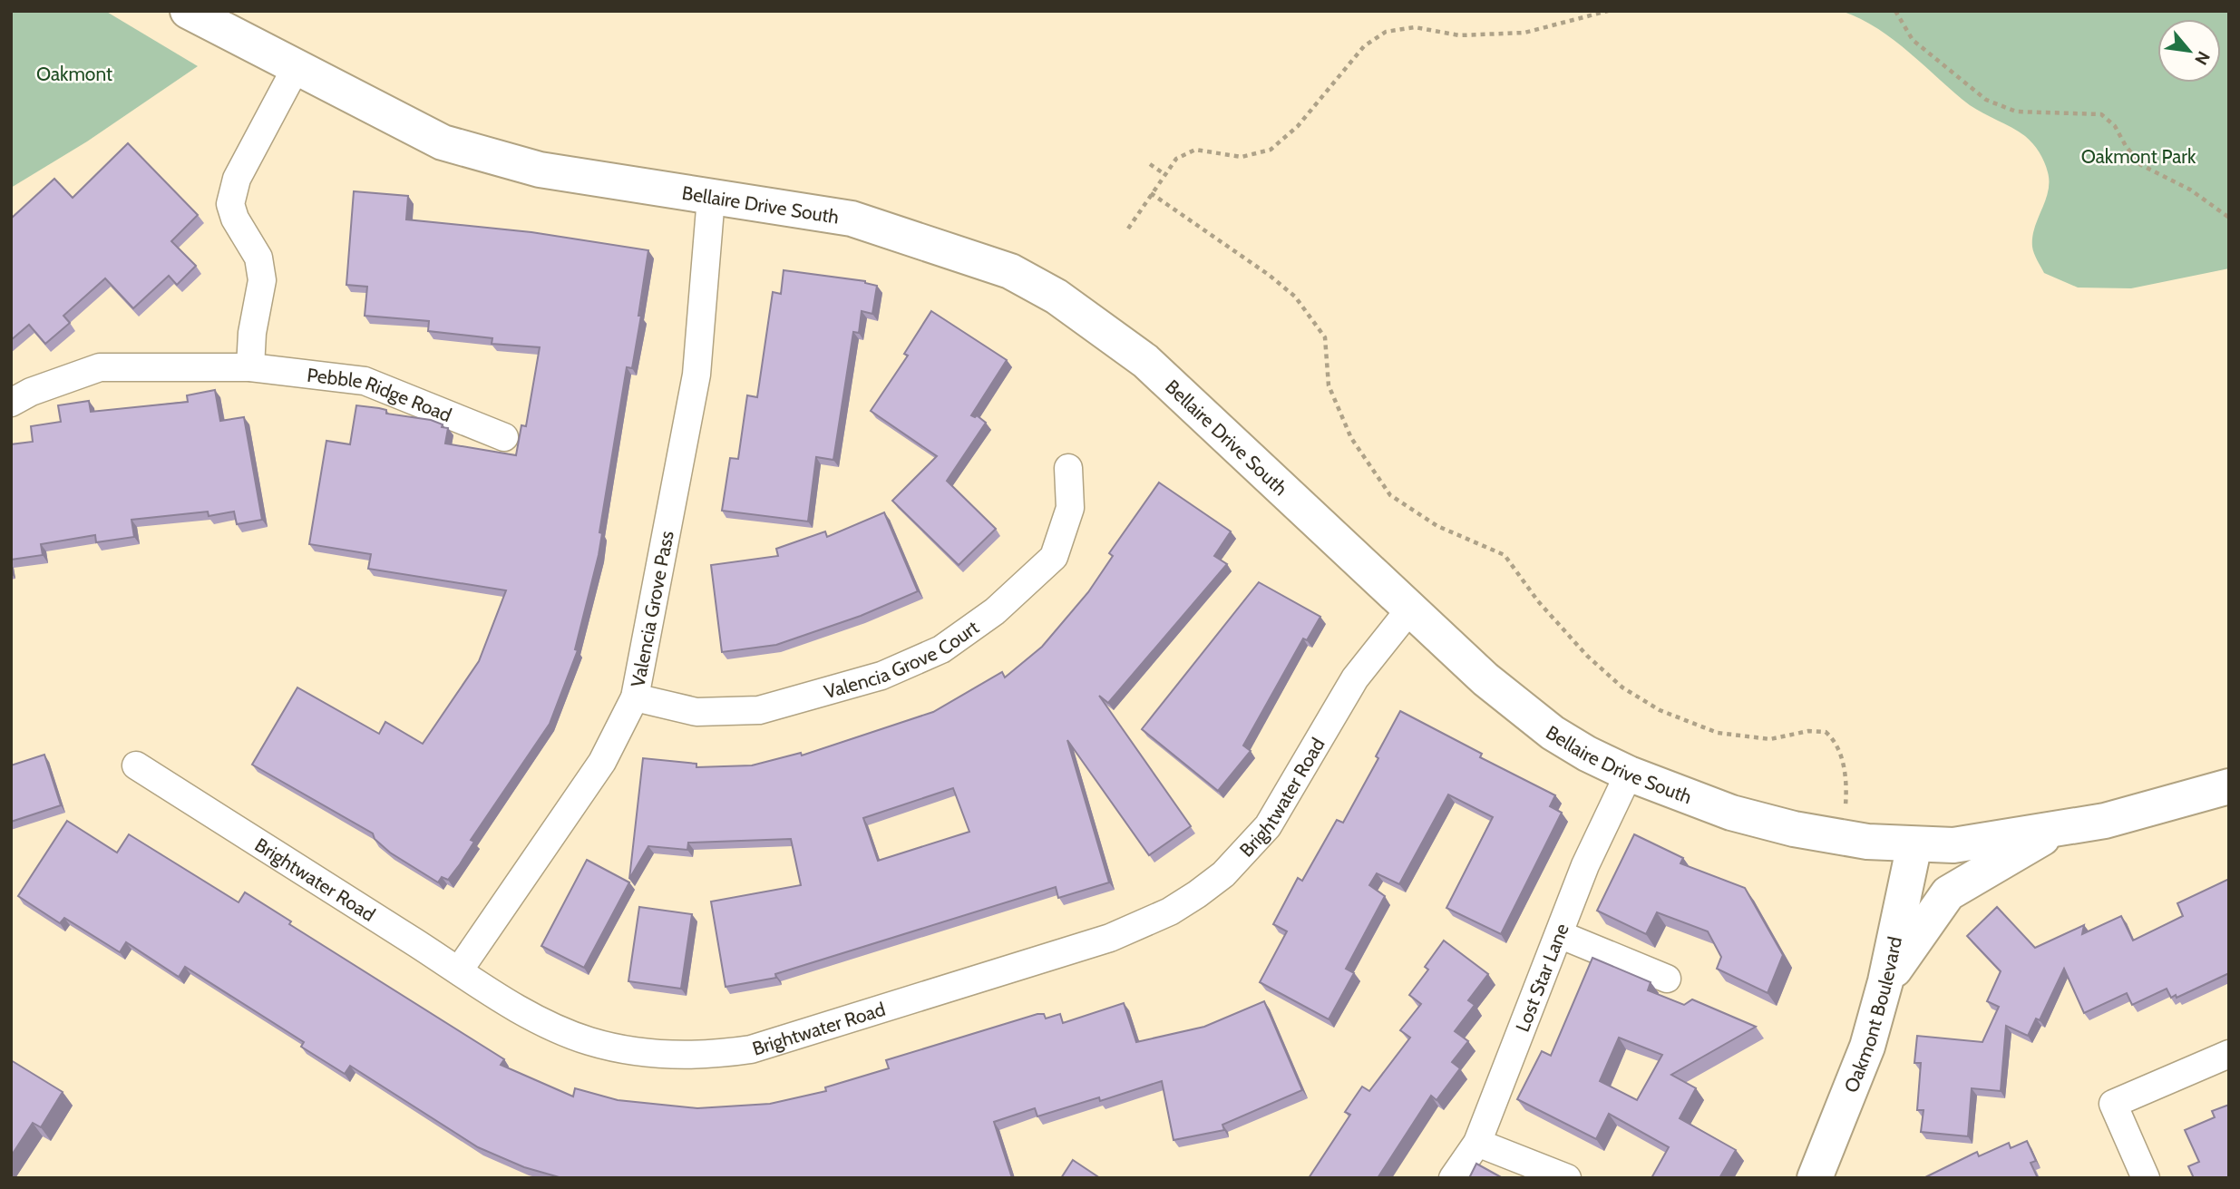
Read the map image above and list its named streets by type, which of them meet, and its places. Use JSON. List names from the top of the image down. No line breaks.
{"streets":{"street":["Bellaire Drive South","Pebble Ridge Road","Valencia Grove Pass","Valencia Grove Court","Brightwater Road","Lost Star Lane","Oakmont Boulevard"]},"crossings":[["Bellaire Drive South","Valencia Grove Pass"],["Bellaire Drive South","Brightwater Road"],["Bellaire Drive South","Lost Star Lane"],["Bellaire Drive South","Oakmont Boulevard"],["Valencia Grove Pass","Valencia Grove Court"],["Valencia Grove Pass","Brightwater Road"]],"parks":["Oakmont","Oakmont Park"],"north":"bottom right"}
